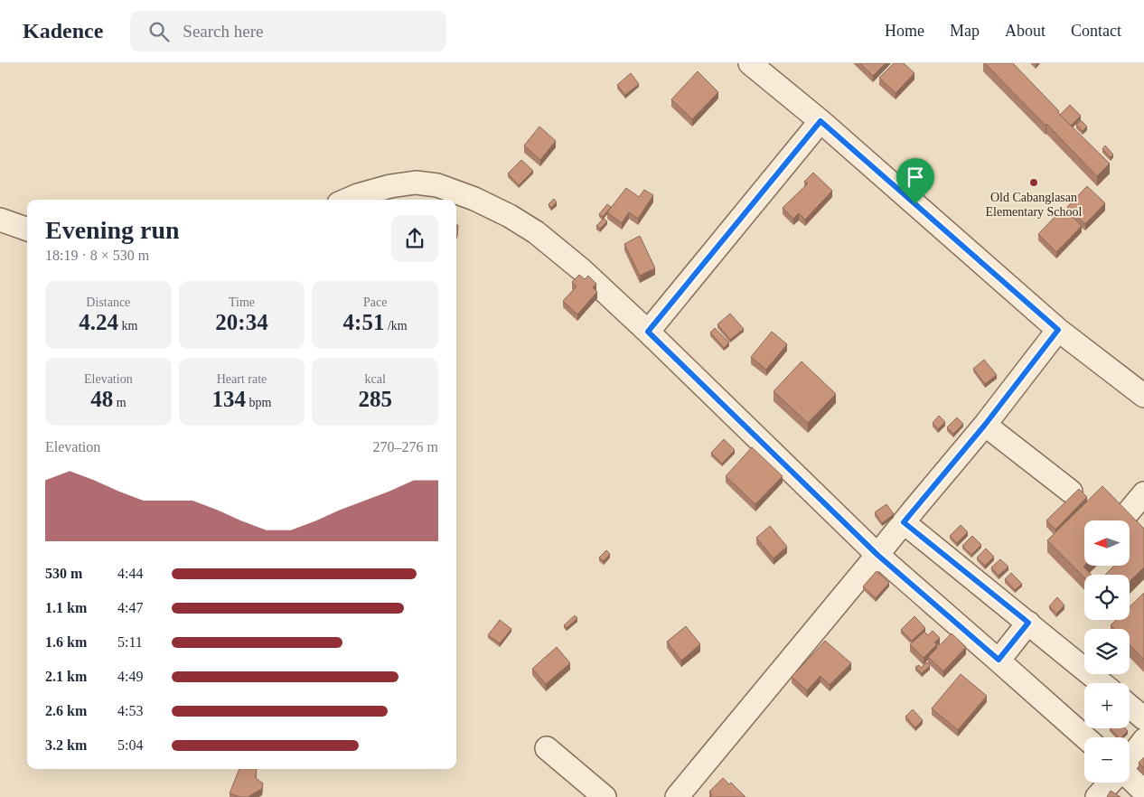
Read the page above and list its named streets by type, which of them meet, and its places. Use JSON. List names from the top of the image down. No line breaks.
{"places":["Old Cabanglasan Elementary School"],"north":"left","page":{"header":"Kadence","search":"Search here","nav":["Home","Map","About","Contact"],"heading":["Evening run","18:19 · 8 × 530 m"],"stats":[["Distance","4.24 km"],["Time","20:34"],["Pace","4:51 /km"],["Elevation","48 m"],["Heart rate","134 bpm"],["kcal","285"]],"chart":["Elevation","270–276 m"],"map_buttons":["+","−"],"list":[{"name":"530 m","note":"4:44"},{"name":"1.1 km","note":"4:47"},{"name":"1.6 km","note":"5:11"},{"name":"2.1 km","note":"4:49"},{"name":"2.6 km","note":"4:53"},{"name":"3.2 km","note":"5:04"}]}}
